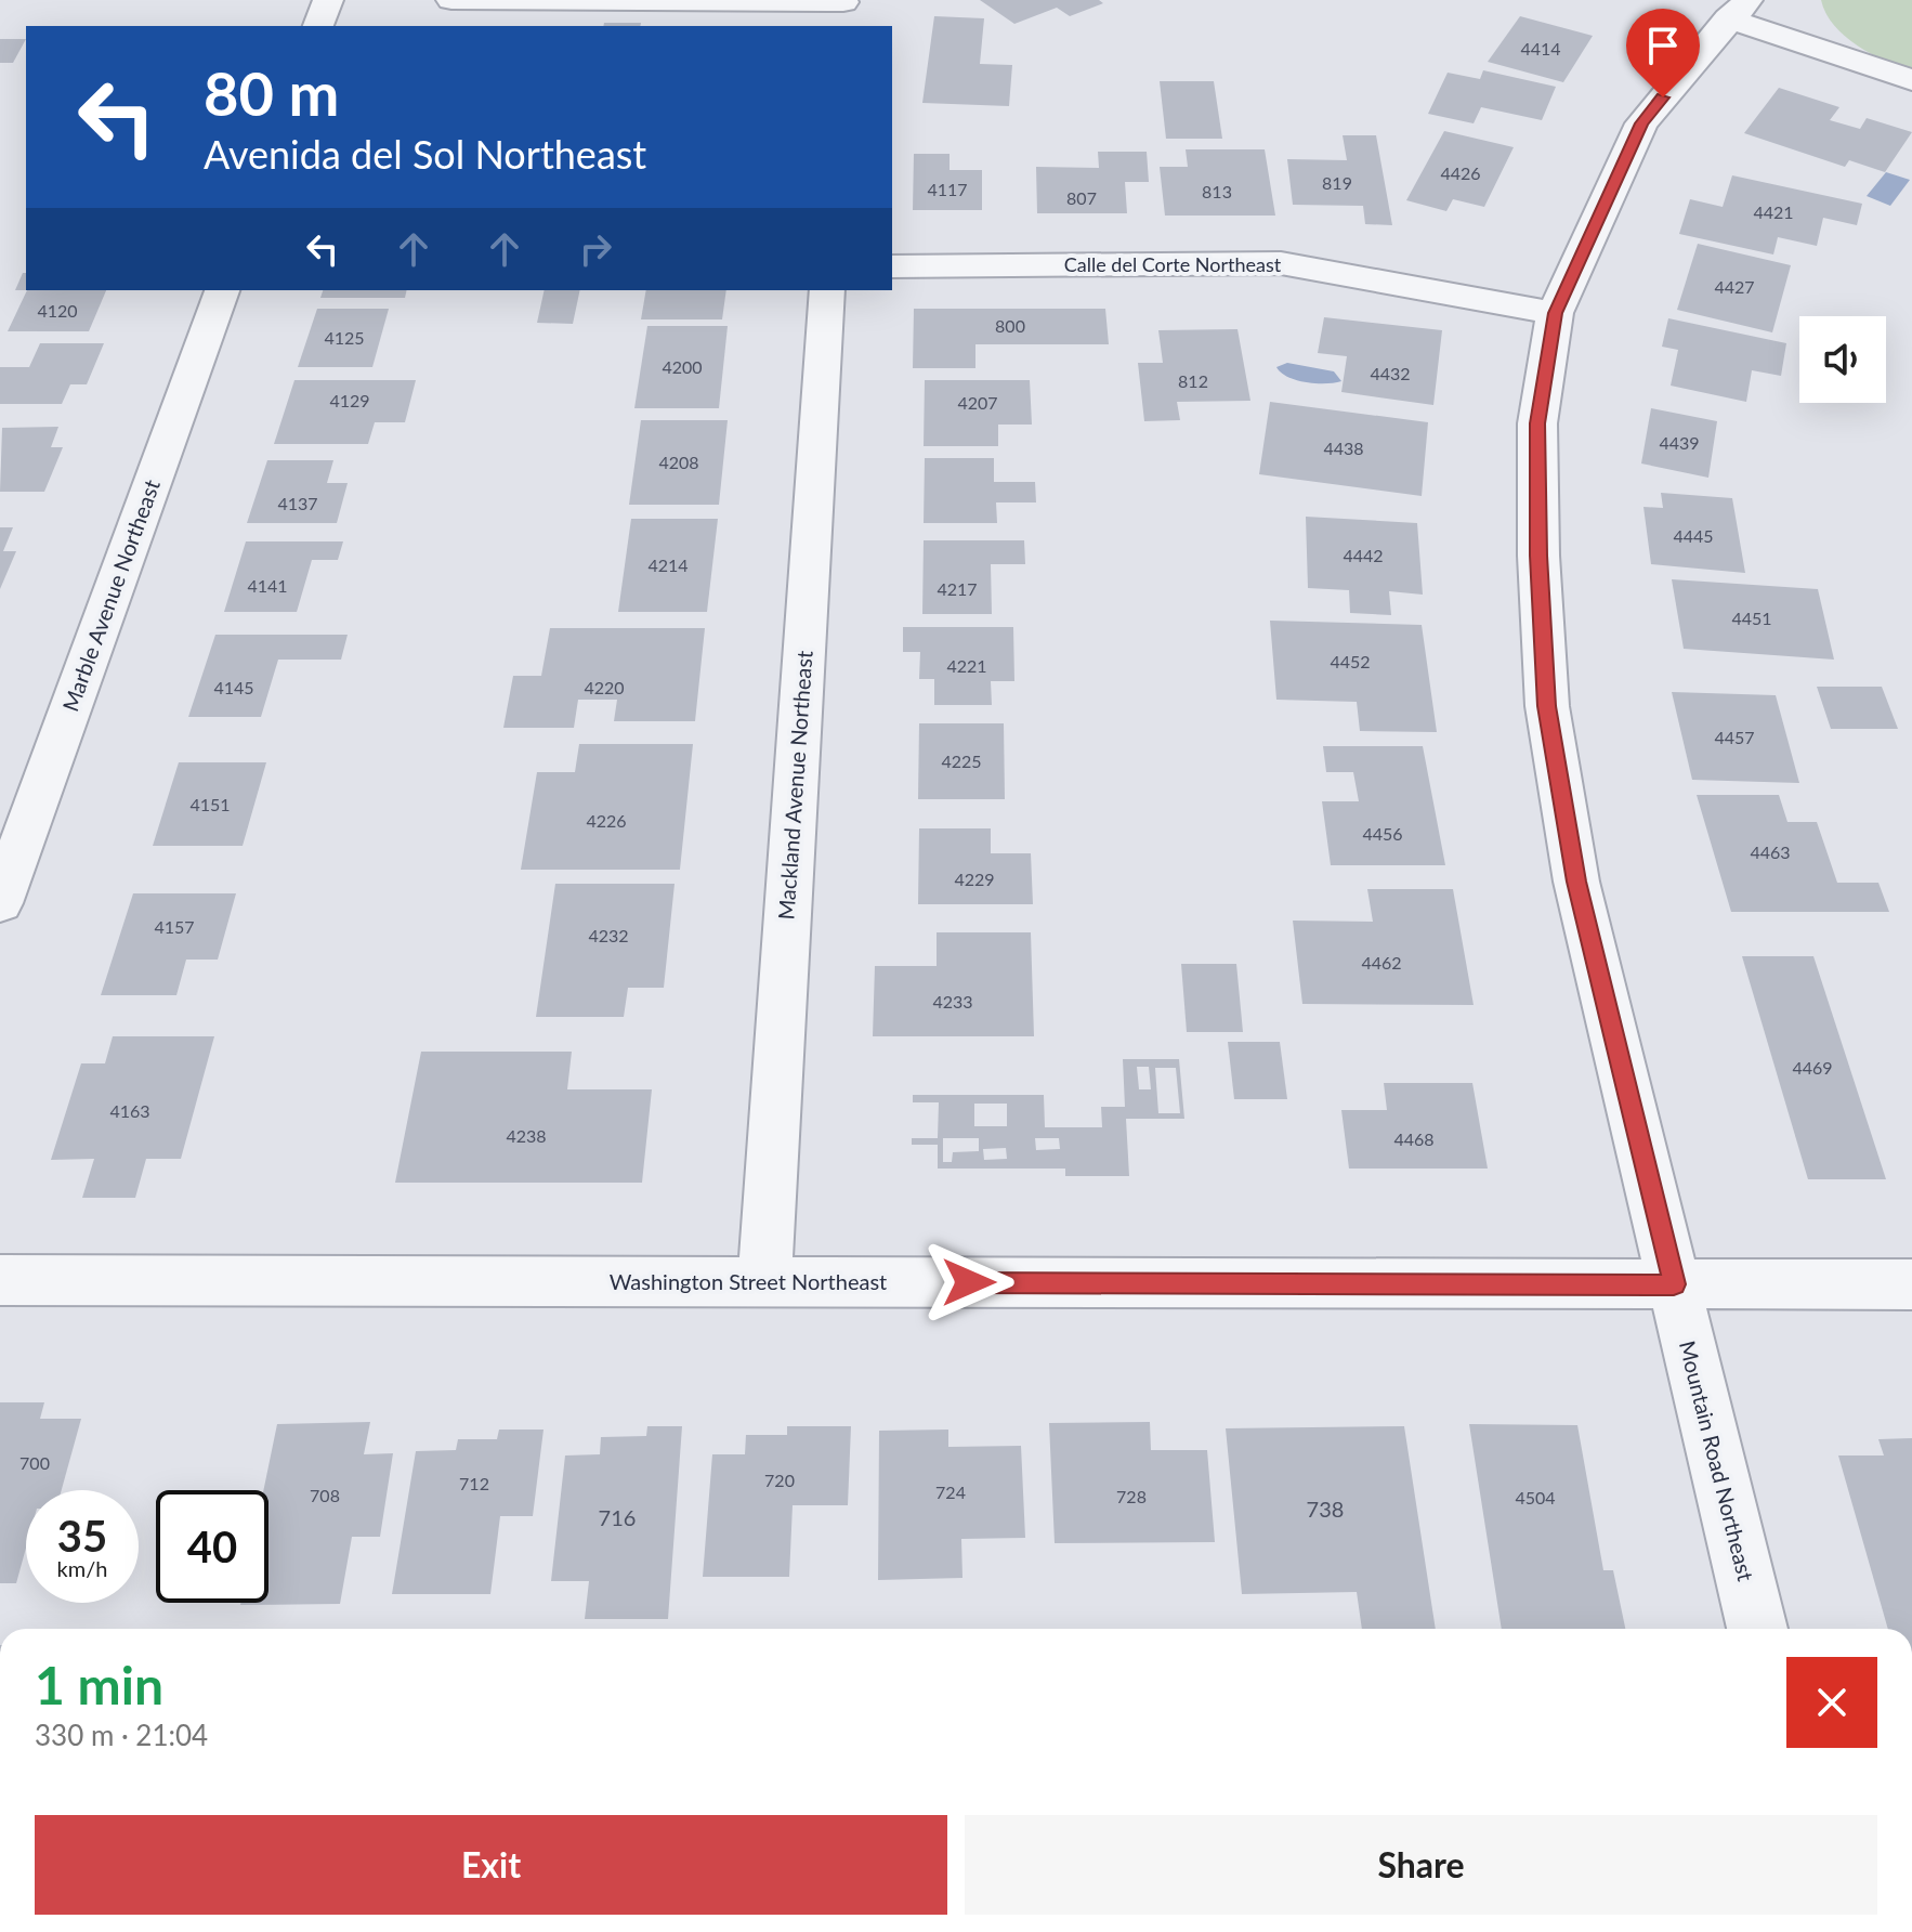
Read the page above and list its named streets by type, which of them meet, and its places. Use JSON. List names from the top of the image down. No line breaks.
{"streets":{"street":["Calle del Corte Northeast","Marble Avenue Northeast","Mackland Avenue Northeast","Washington Street Northeast","Mountain Road Northeast"]},"crossings":[["Calle del Corte Northeast","Mountain Road Northeast"],["Mackland Avenue Northeast","Washington Street Northeast"],["Washington Street Northeast","Mountain Road Northeast"]],"house_numbers":["4414","4426","819","4117","813","807","4421","4427","4120","800","4125","4200","4432","812","4129","4207","4439","4438","4208","4137","4445","4442","4214","4141","4217","4451","4452","4221","4145","4220","4457","4225","4151","4226","4456","4463","4229","4157","4232","4462","4233","4469","4163","4238","4468","700","720","712","724","708","728","4504","738","716"],"page":{"turn":["80 m","Avenida del Sol Northeast"],"speed":"35 km/h","limit":"40","heading":["1 min","330 m · 21:04"],"buttons":["Exit","Share"]}}
